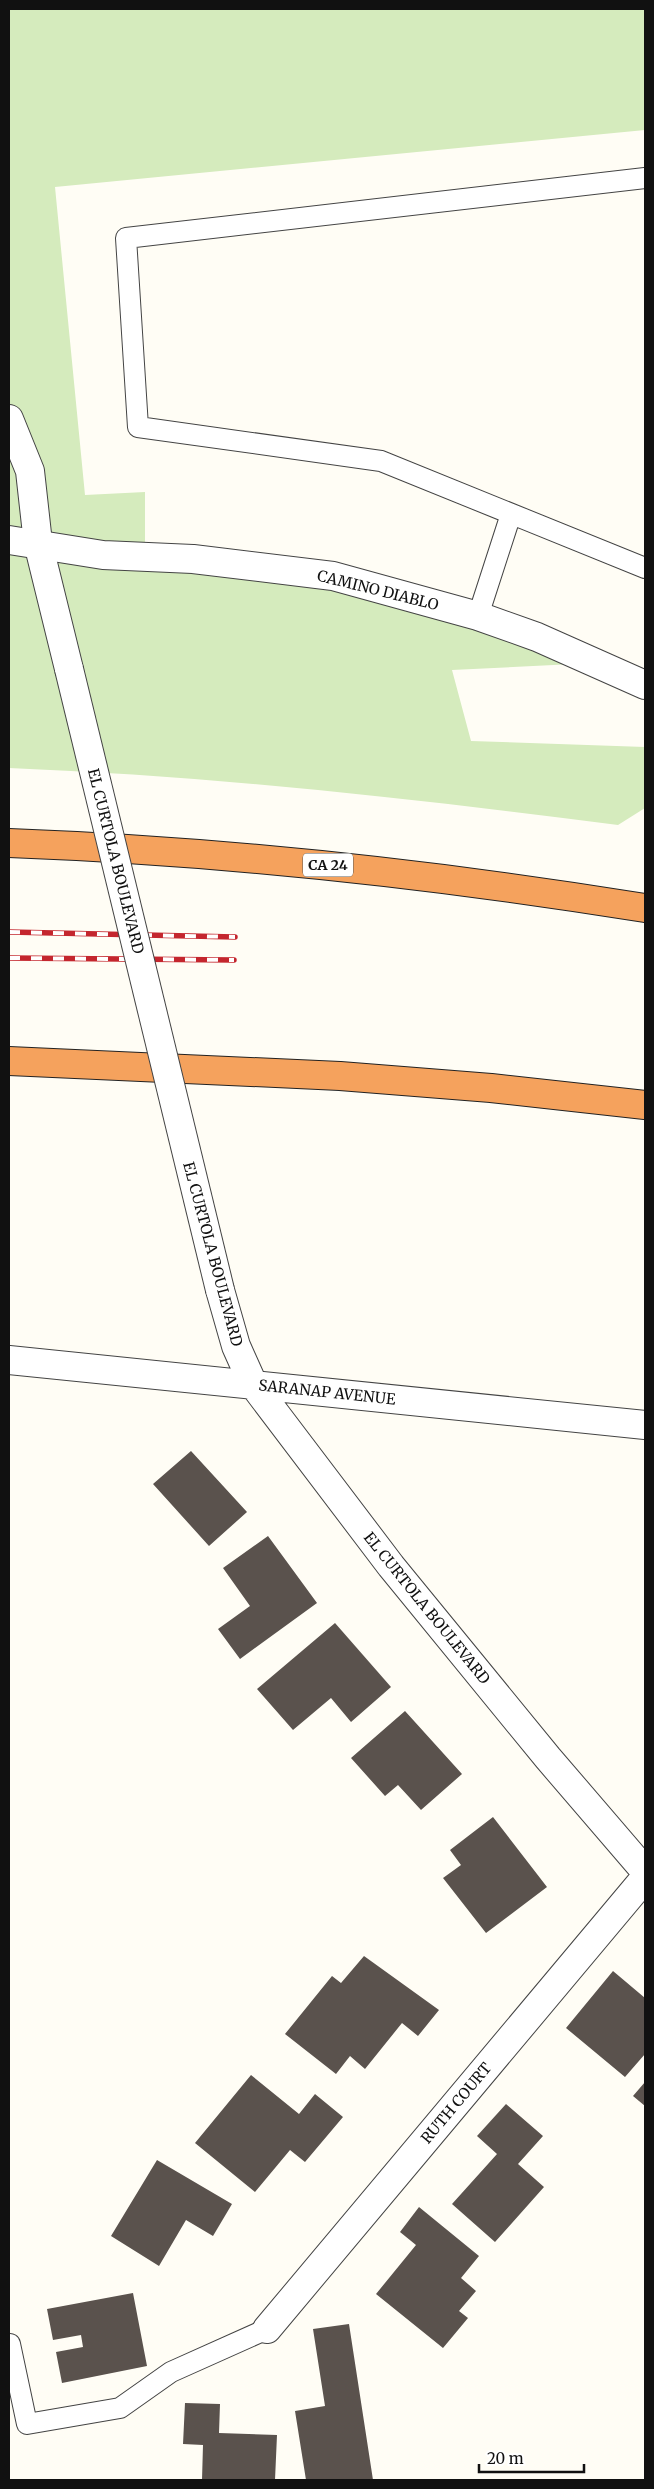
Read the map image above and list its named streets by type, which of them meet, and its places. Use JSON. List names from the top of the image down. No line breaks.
{"streets":{"highway":["CA 24"],"street":["CAMINO DIABLO","EL CURTOLA BOULEVARD","SARANAP AVENUE","RUTH COURT"]},"crossings":[["CAMINO DIABLO","EL CURTOLA BOULEVARD"],["EL CURTOLA BOULEVARD","SARANAP AVENUE"]],"scale_bar":"20 m"}
